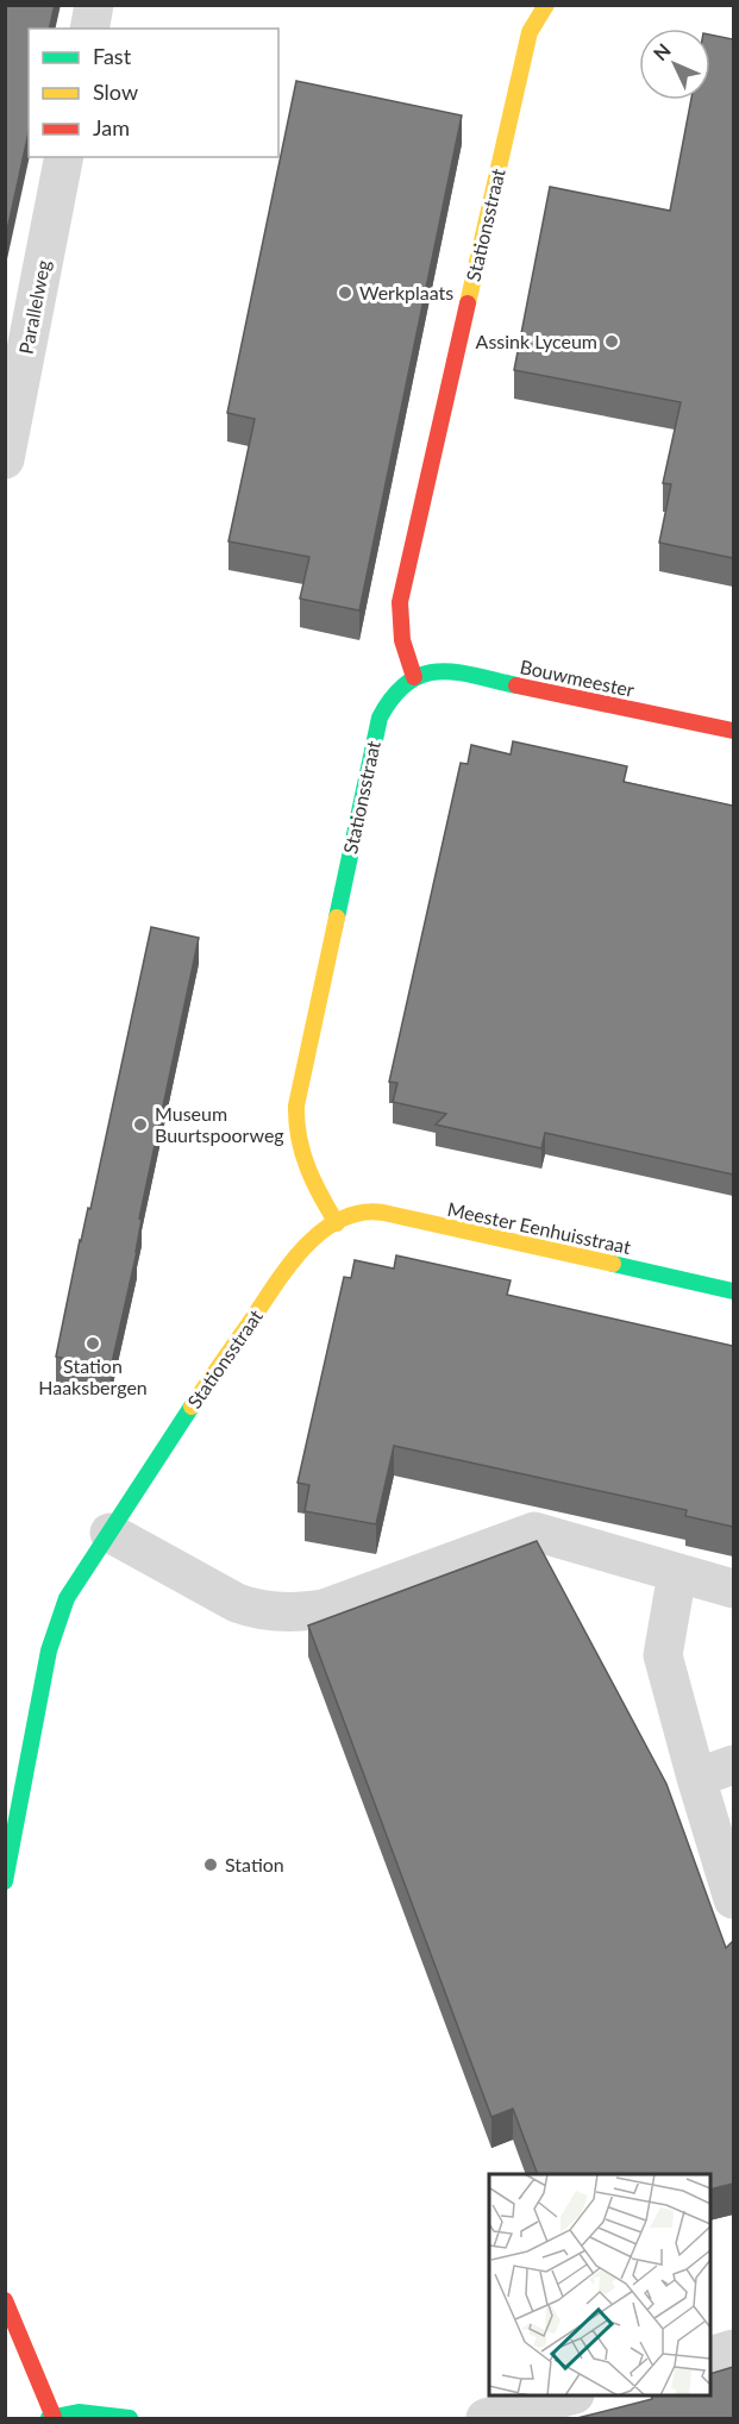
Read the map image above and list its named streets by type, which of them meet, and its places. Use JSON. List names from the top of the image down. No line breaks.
{"streets":{"street":["Stationsstraat","Parallelweg","Bouwmeester","Meester Eenhuisstraat"]},"crossings":[["Stationsstraat","Bouwmeester"],["Stationsstraat","Meester Eenhuisstraat"]],"places":["Werkplaats","Assink Lyceum","Museum Buurtspoorweg","Station Haaksbergen","Station"],"legend":["Fast","Slow","Jam"],"north":"top left"}
